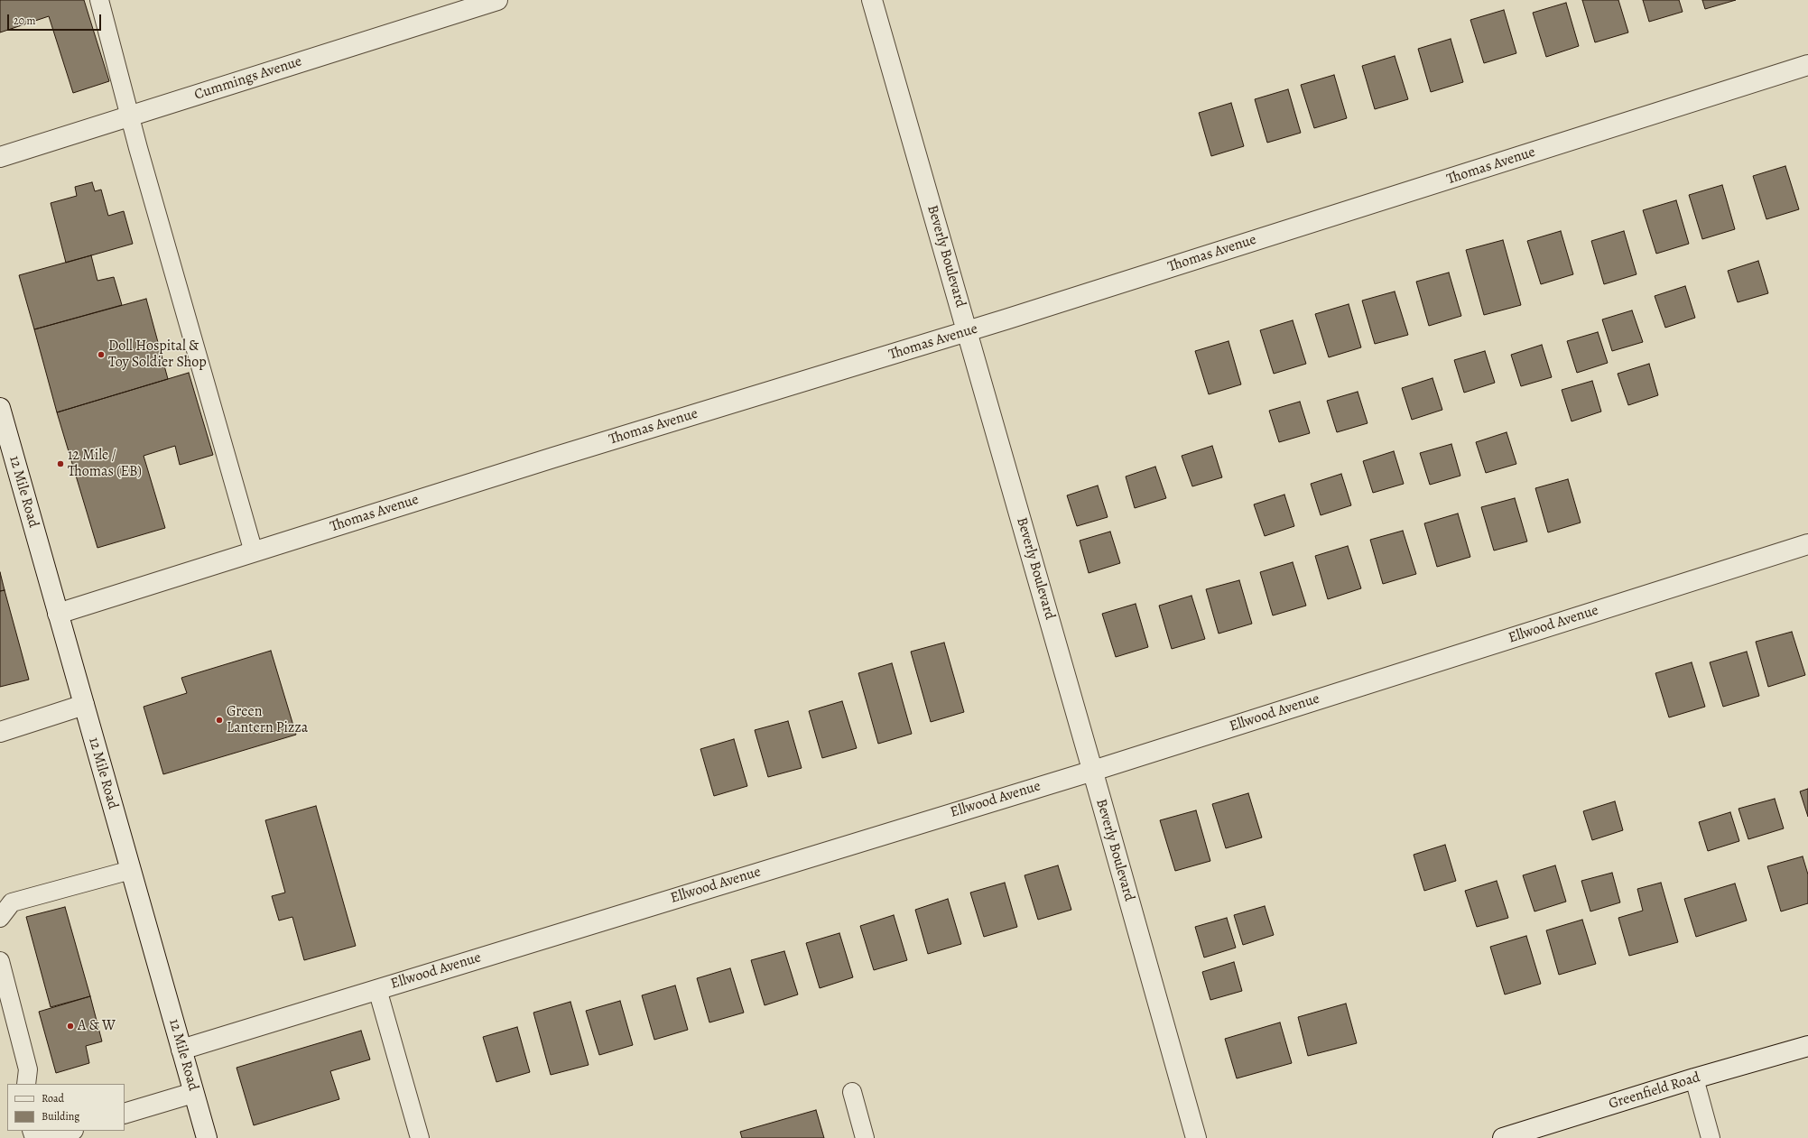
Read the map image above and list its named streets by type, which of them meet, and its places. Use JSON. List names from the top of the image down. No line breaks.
{"streets":{"street":["Cummings Avenue","Thomas Avenue","Beverly Boulevard","12 Mile Road","Ellwood Avenue","Greenfield Road"]},"crossings":[["Thomas Avenue","Beverly Boulevard"],["Thomas Avenue","12 Mile Road"],["Beverly Boulevard","Ellwood Avenue"],["12 Mile Road","Ellwood Avenue"]],"places":["Doll Hospital & Toy Soldier Shop","12 Mile / Thomas (EB)","Green Lantern Pizza","A & W"],"legend":["Road","Building"],"scale_bar":"20 m"}
